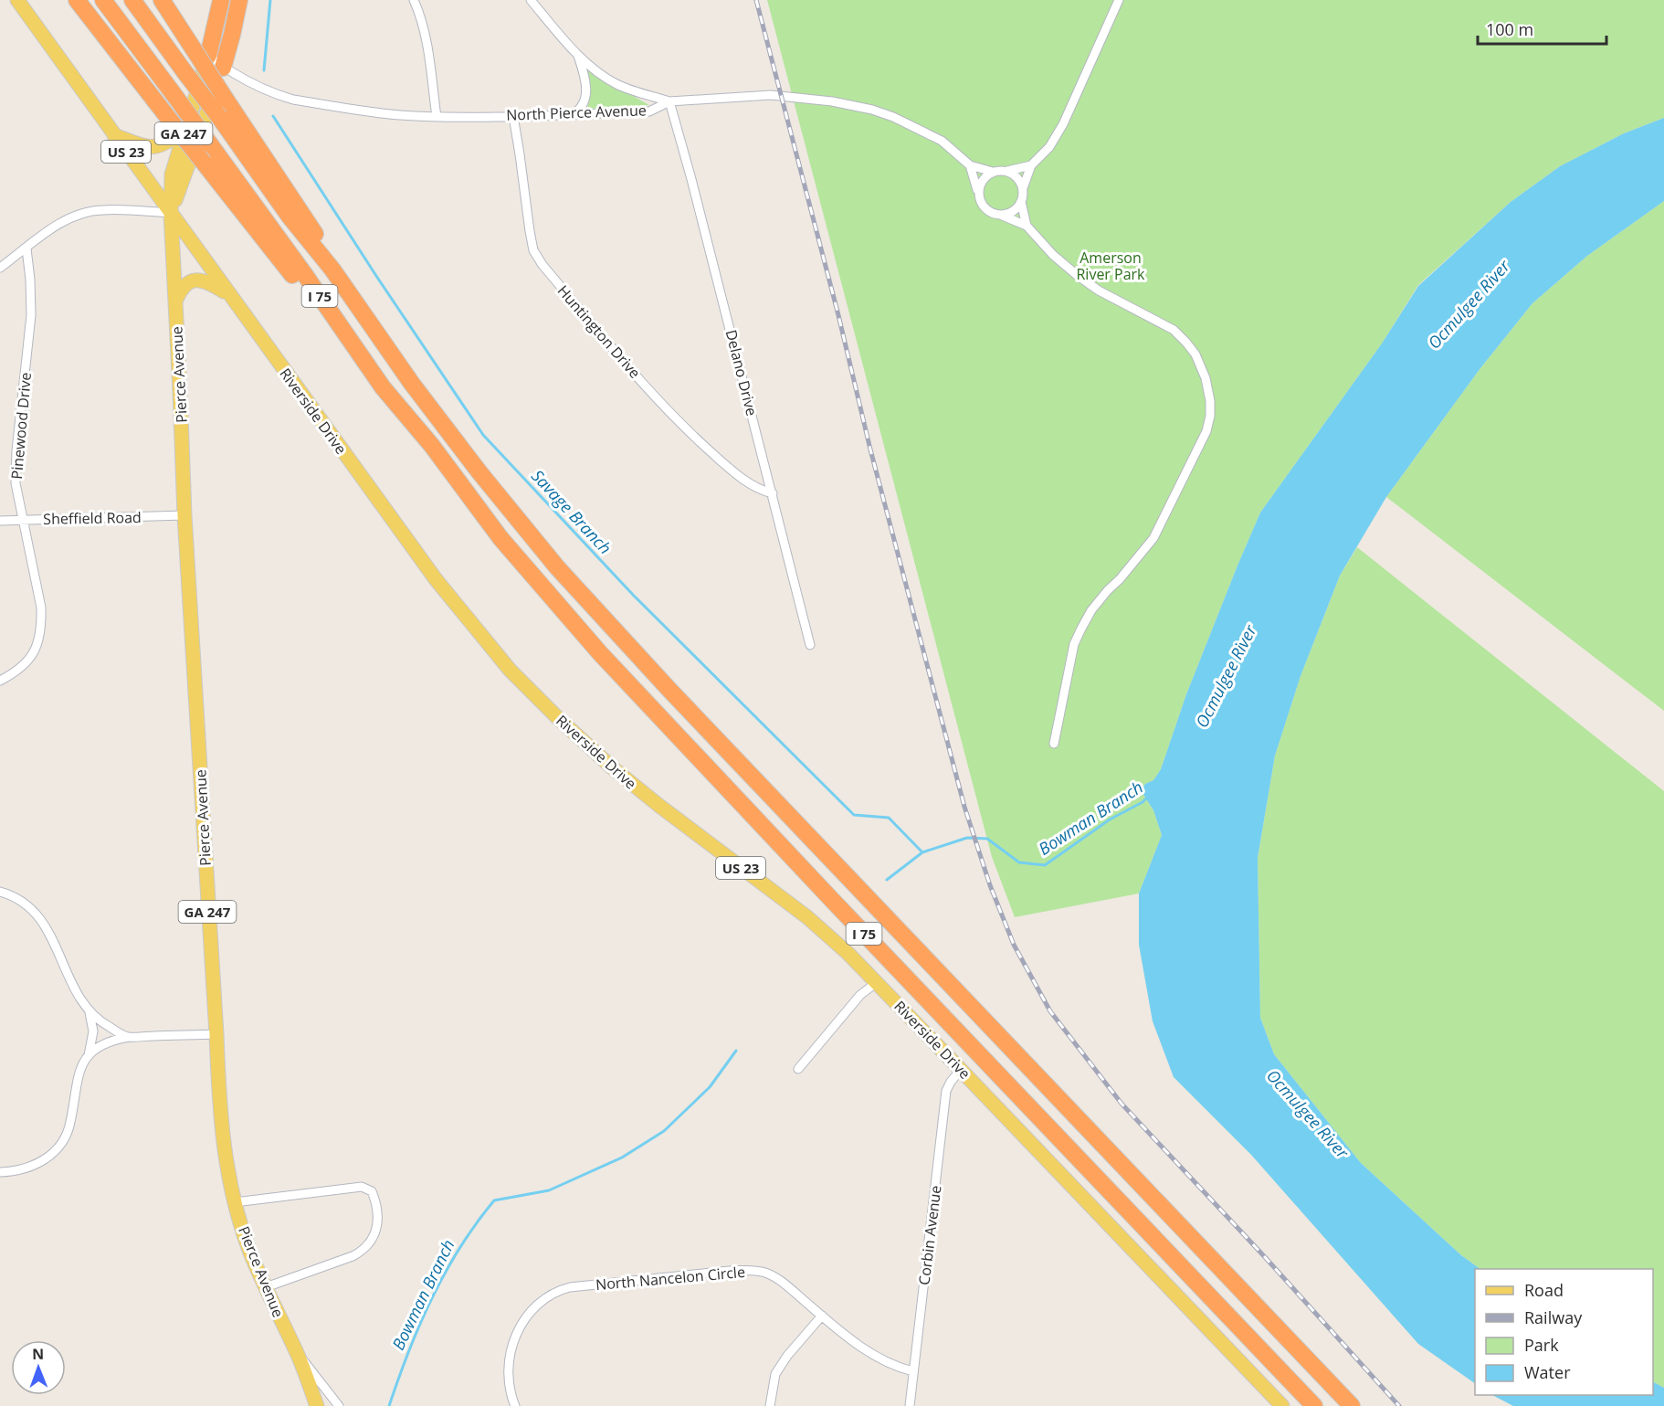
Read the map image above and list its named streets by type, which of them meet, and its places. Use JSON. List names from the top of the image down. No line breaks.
{"streets":{"highway":["I 75"],"main road":["GA 247","US 23","Pierce Avenue","Riverside Drive"],"street":["North Pierce Avenue","Huntington Drive","Delano Drive","Pinewood Drive","Sheffield Road","Corbin Avenue","North Nancelon Circle"]},"crossings":[["North Pierce Avenue","Huntington Drive"],["North Pierce Avenue","Delano Drive"],["North Pierce Avenue","Pierce Avenue"],["Huntington Drive","Delano Drive"],["Pierce Avenue","Riverside Drive"],["Pierce Avenue","Sheffield Road"],["Riverside Drive","Corbin Avenue"],["Pinewood Drive","Sheffield Road"],["Corbin Avenue","North Nancelon Circle"]],"water":["Ocmulgee River","Savage Branch","Bowman Branch"],"parks":["Amerson River Park"],"legend":["Road","Railway","Park","Water"],"scale_bar":"100 m","north":"top"}
